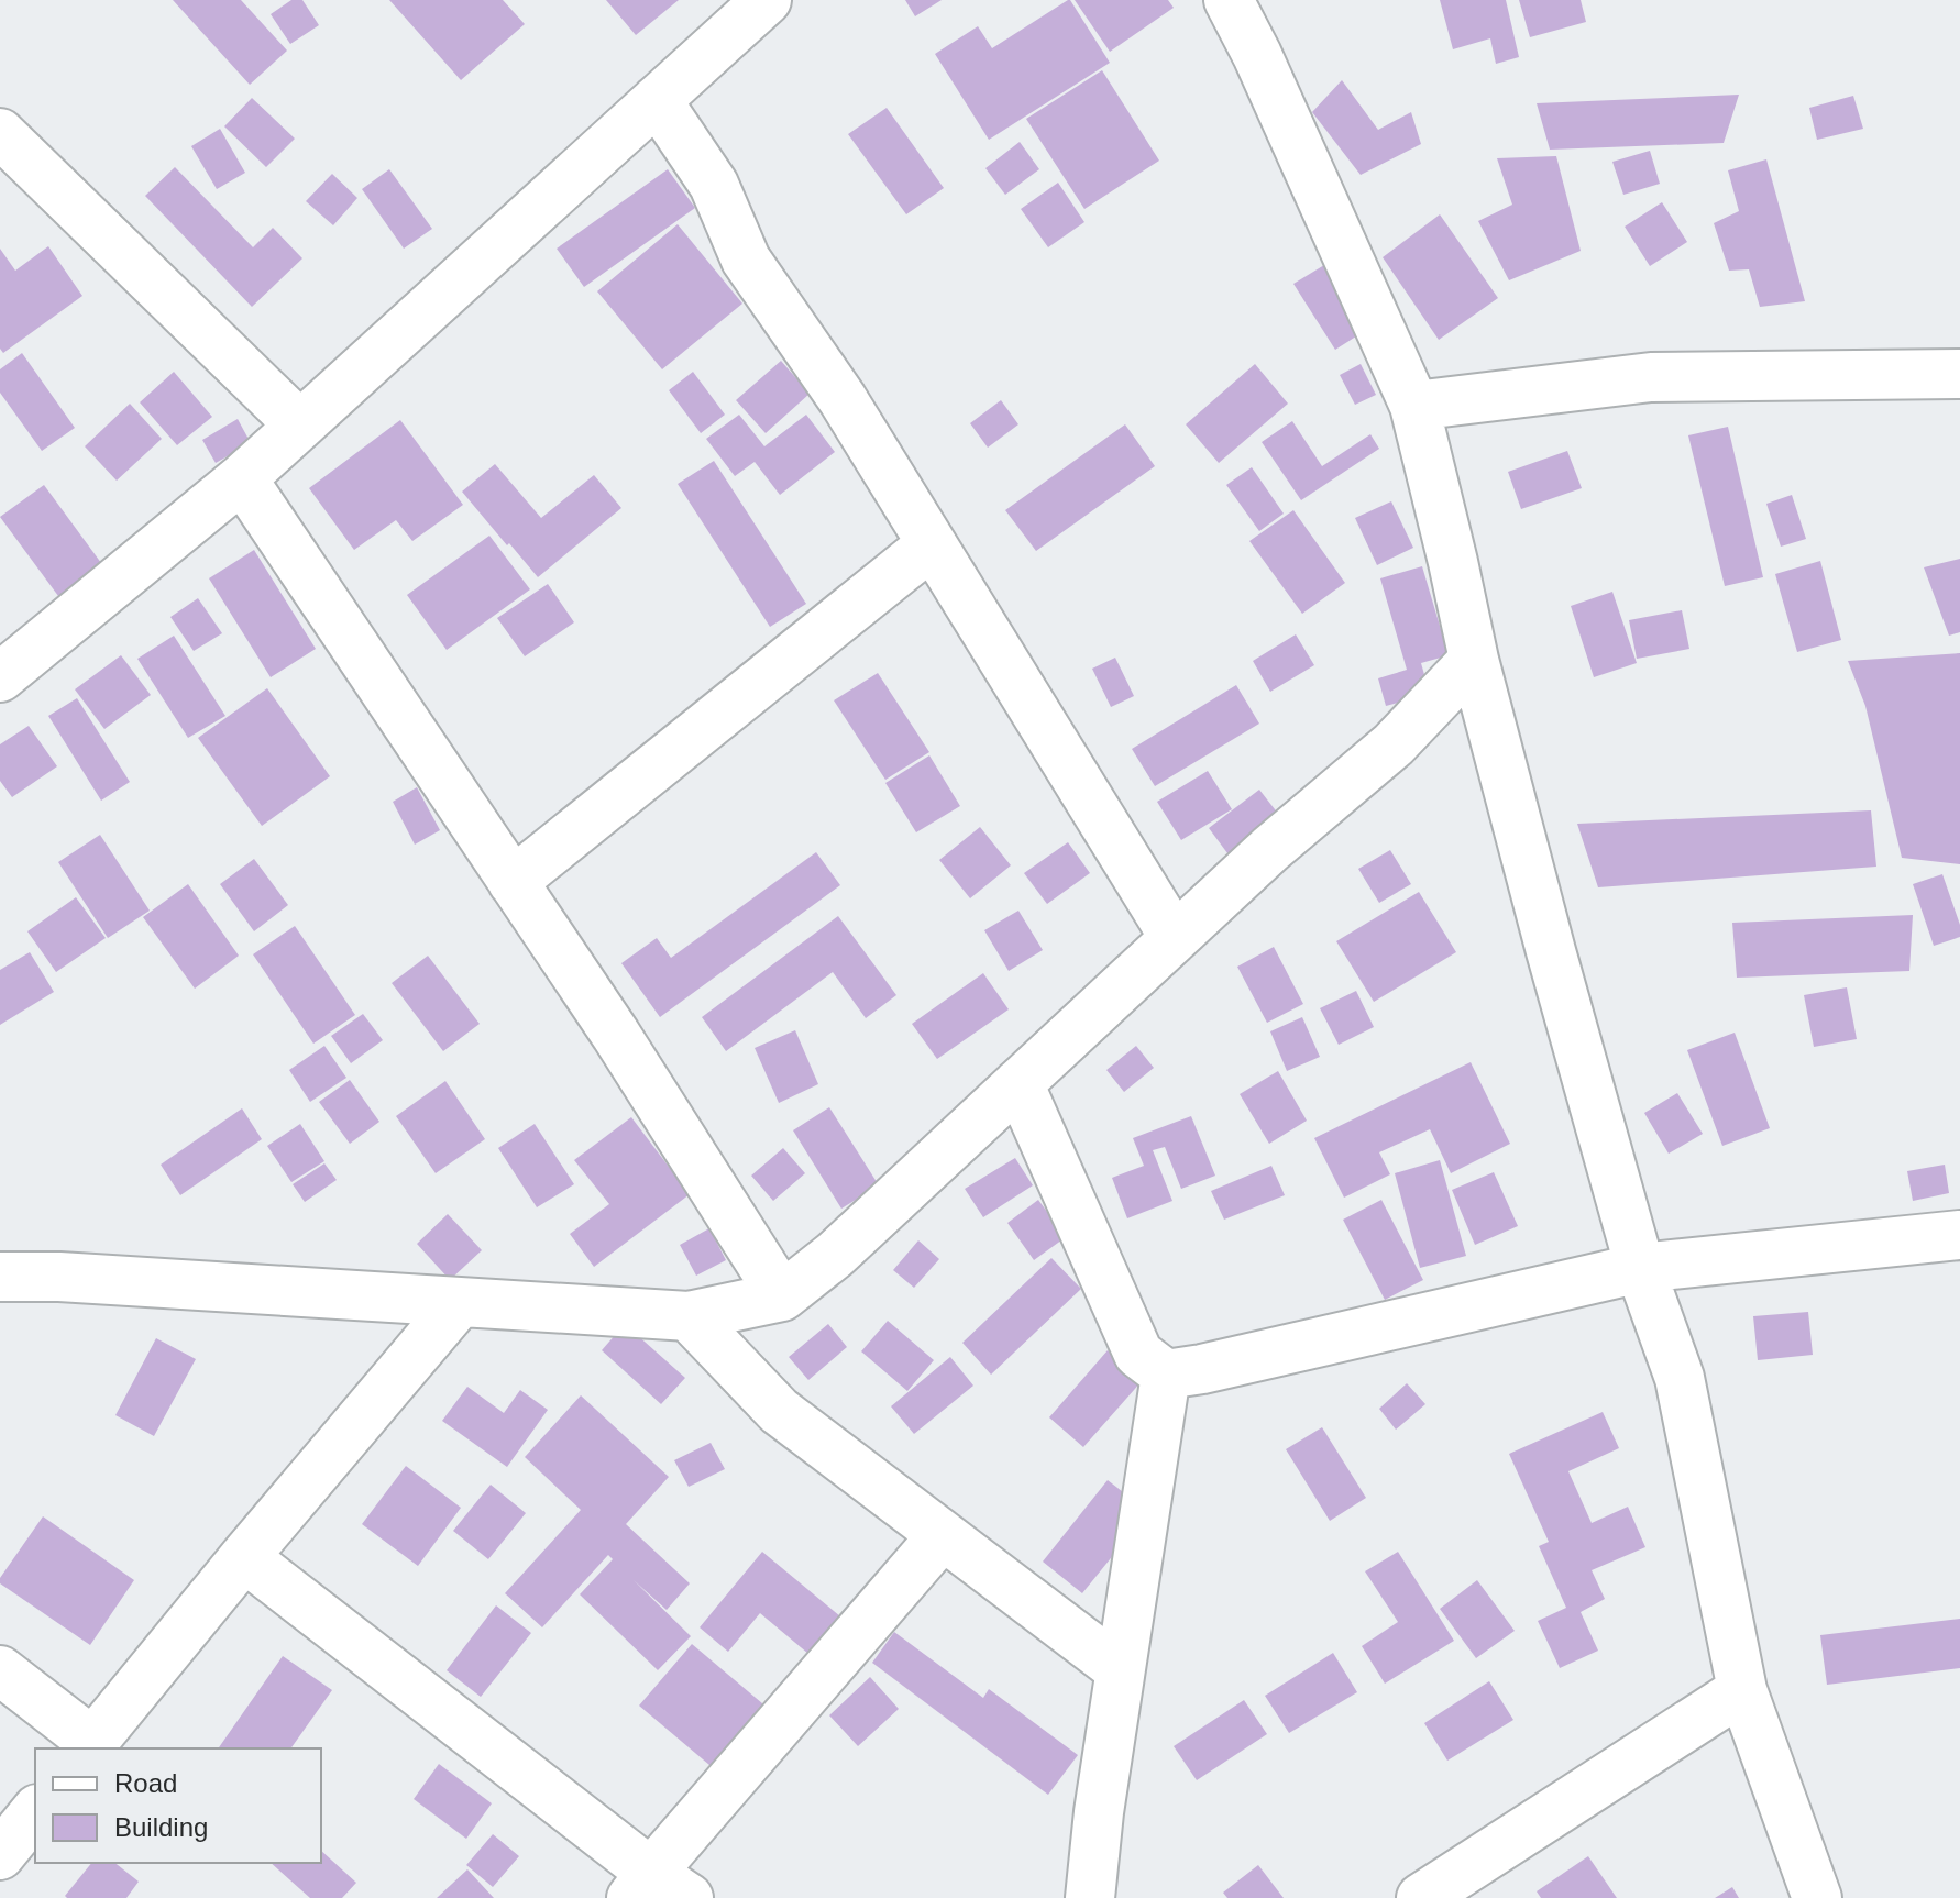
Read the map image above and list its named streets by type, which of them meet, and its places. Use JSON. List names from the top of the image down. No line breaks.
{"legend":["Road","Building"]}
